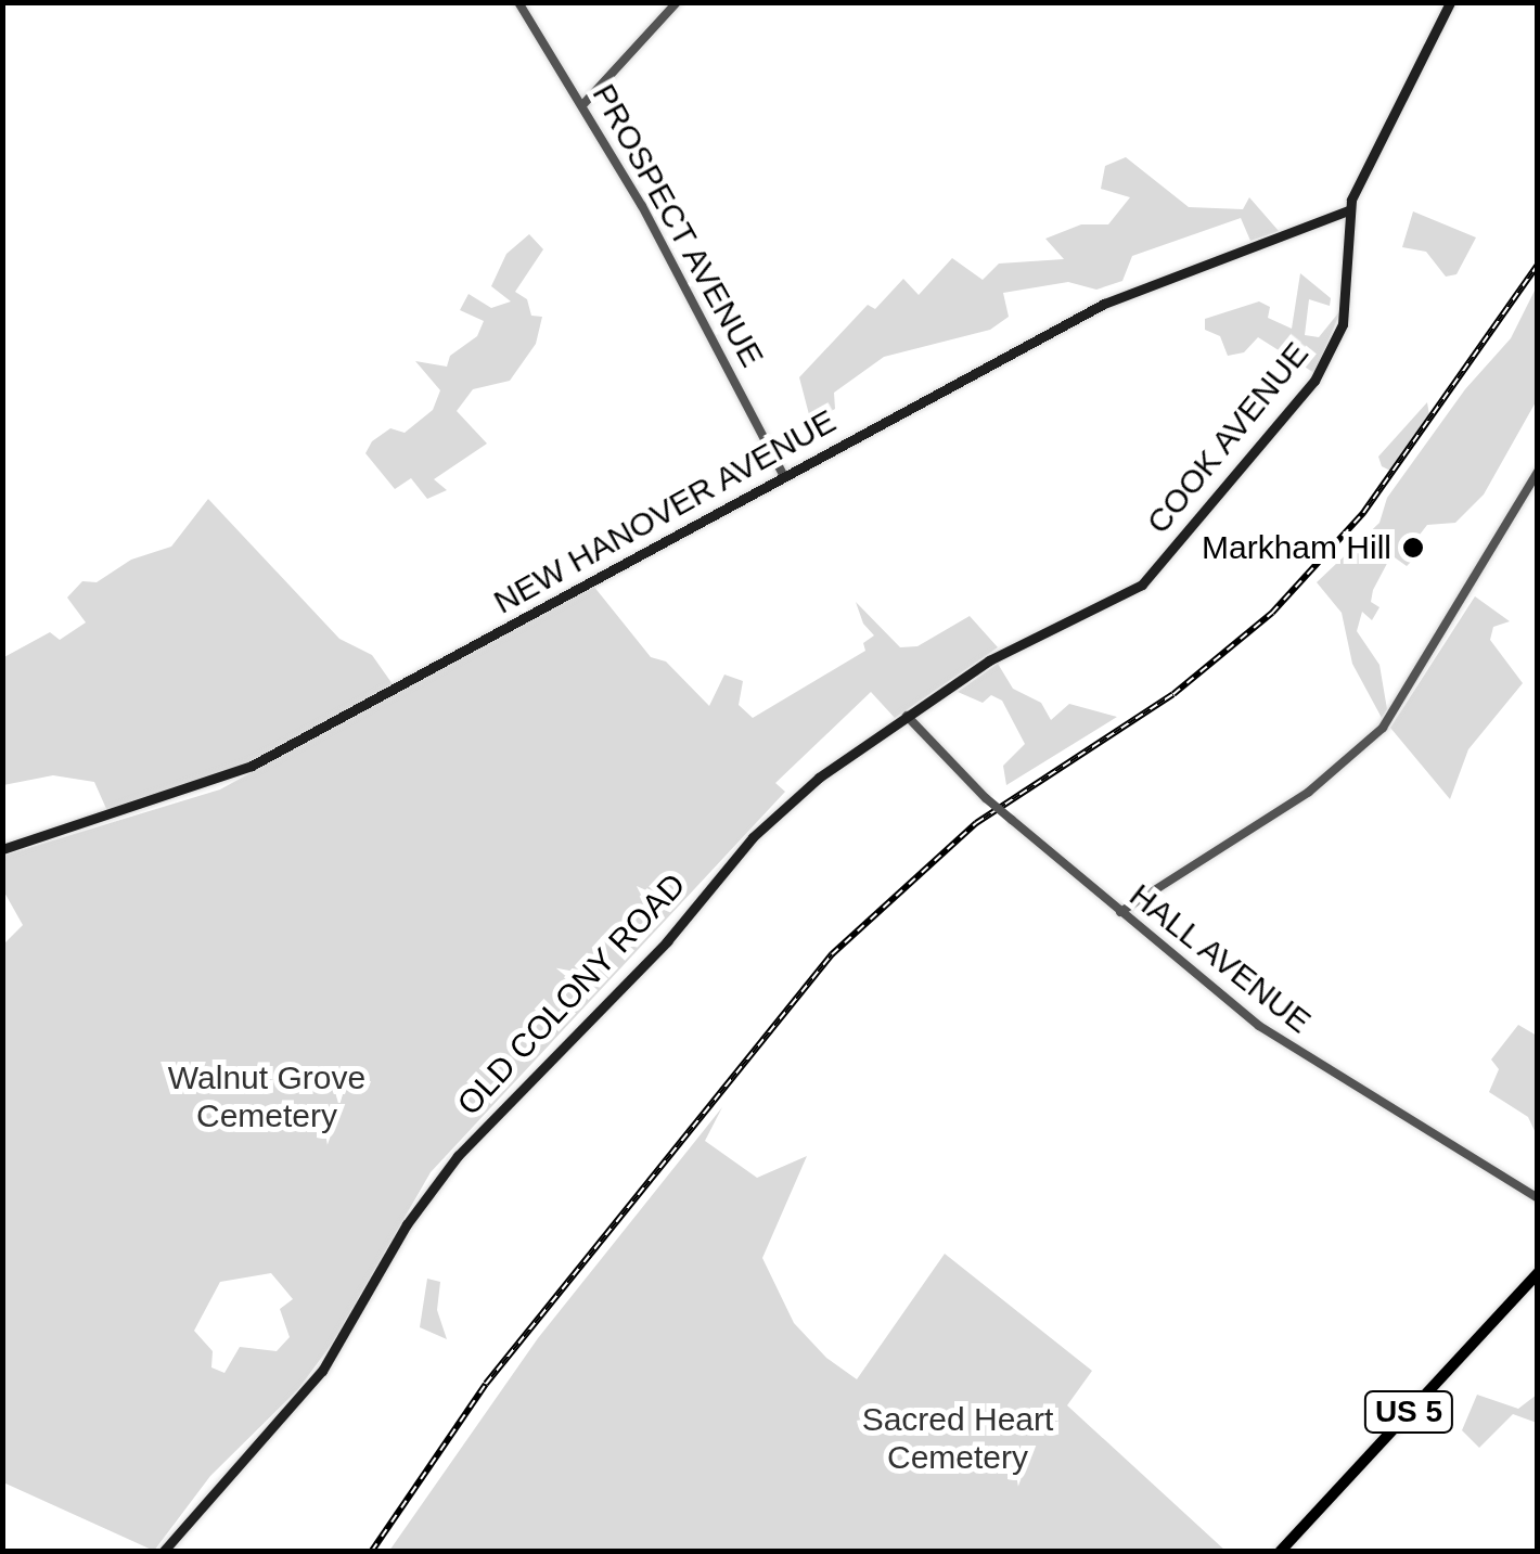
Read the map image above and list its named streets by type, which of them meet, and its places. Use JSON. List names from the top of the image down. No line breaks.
{"streets":{"main road":["COOK AVENUE","NEW HANOVER AVENUE","OLD COLONY ROAD","US 5"],"street":["PROSPECT AVENUE","HALL AVENUE"]},"crossings":[["PROSPECT AVENUE","NEW HANOVER AVENUE"],["COOK AVENUE","NEW HANOVER AVENUE"],["COOK AVENUE","OLD COLONY ROAD"],["HALL AVENUE","OLD COLONY ROAD"]],"parks":["Walnut Grove Cemetery","Sacred Heart Cemetery"],"places":["Markham Hill"]}
